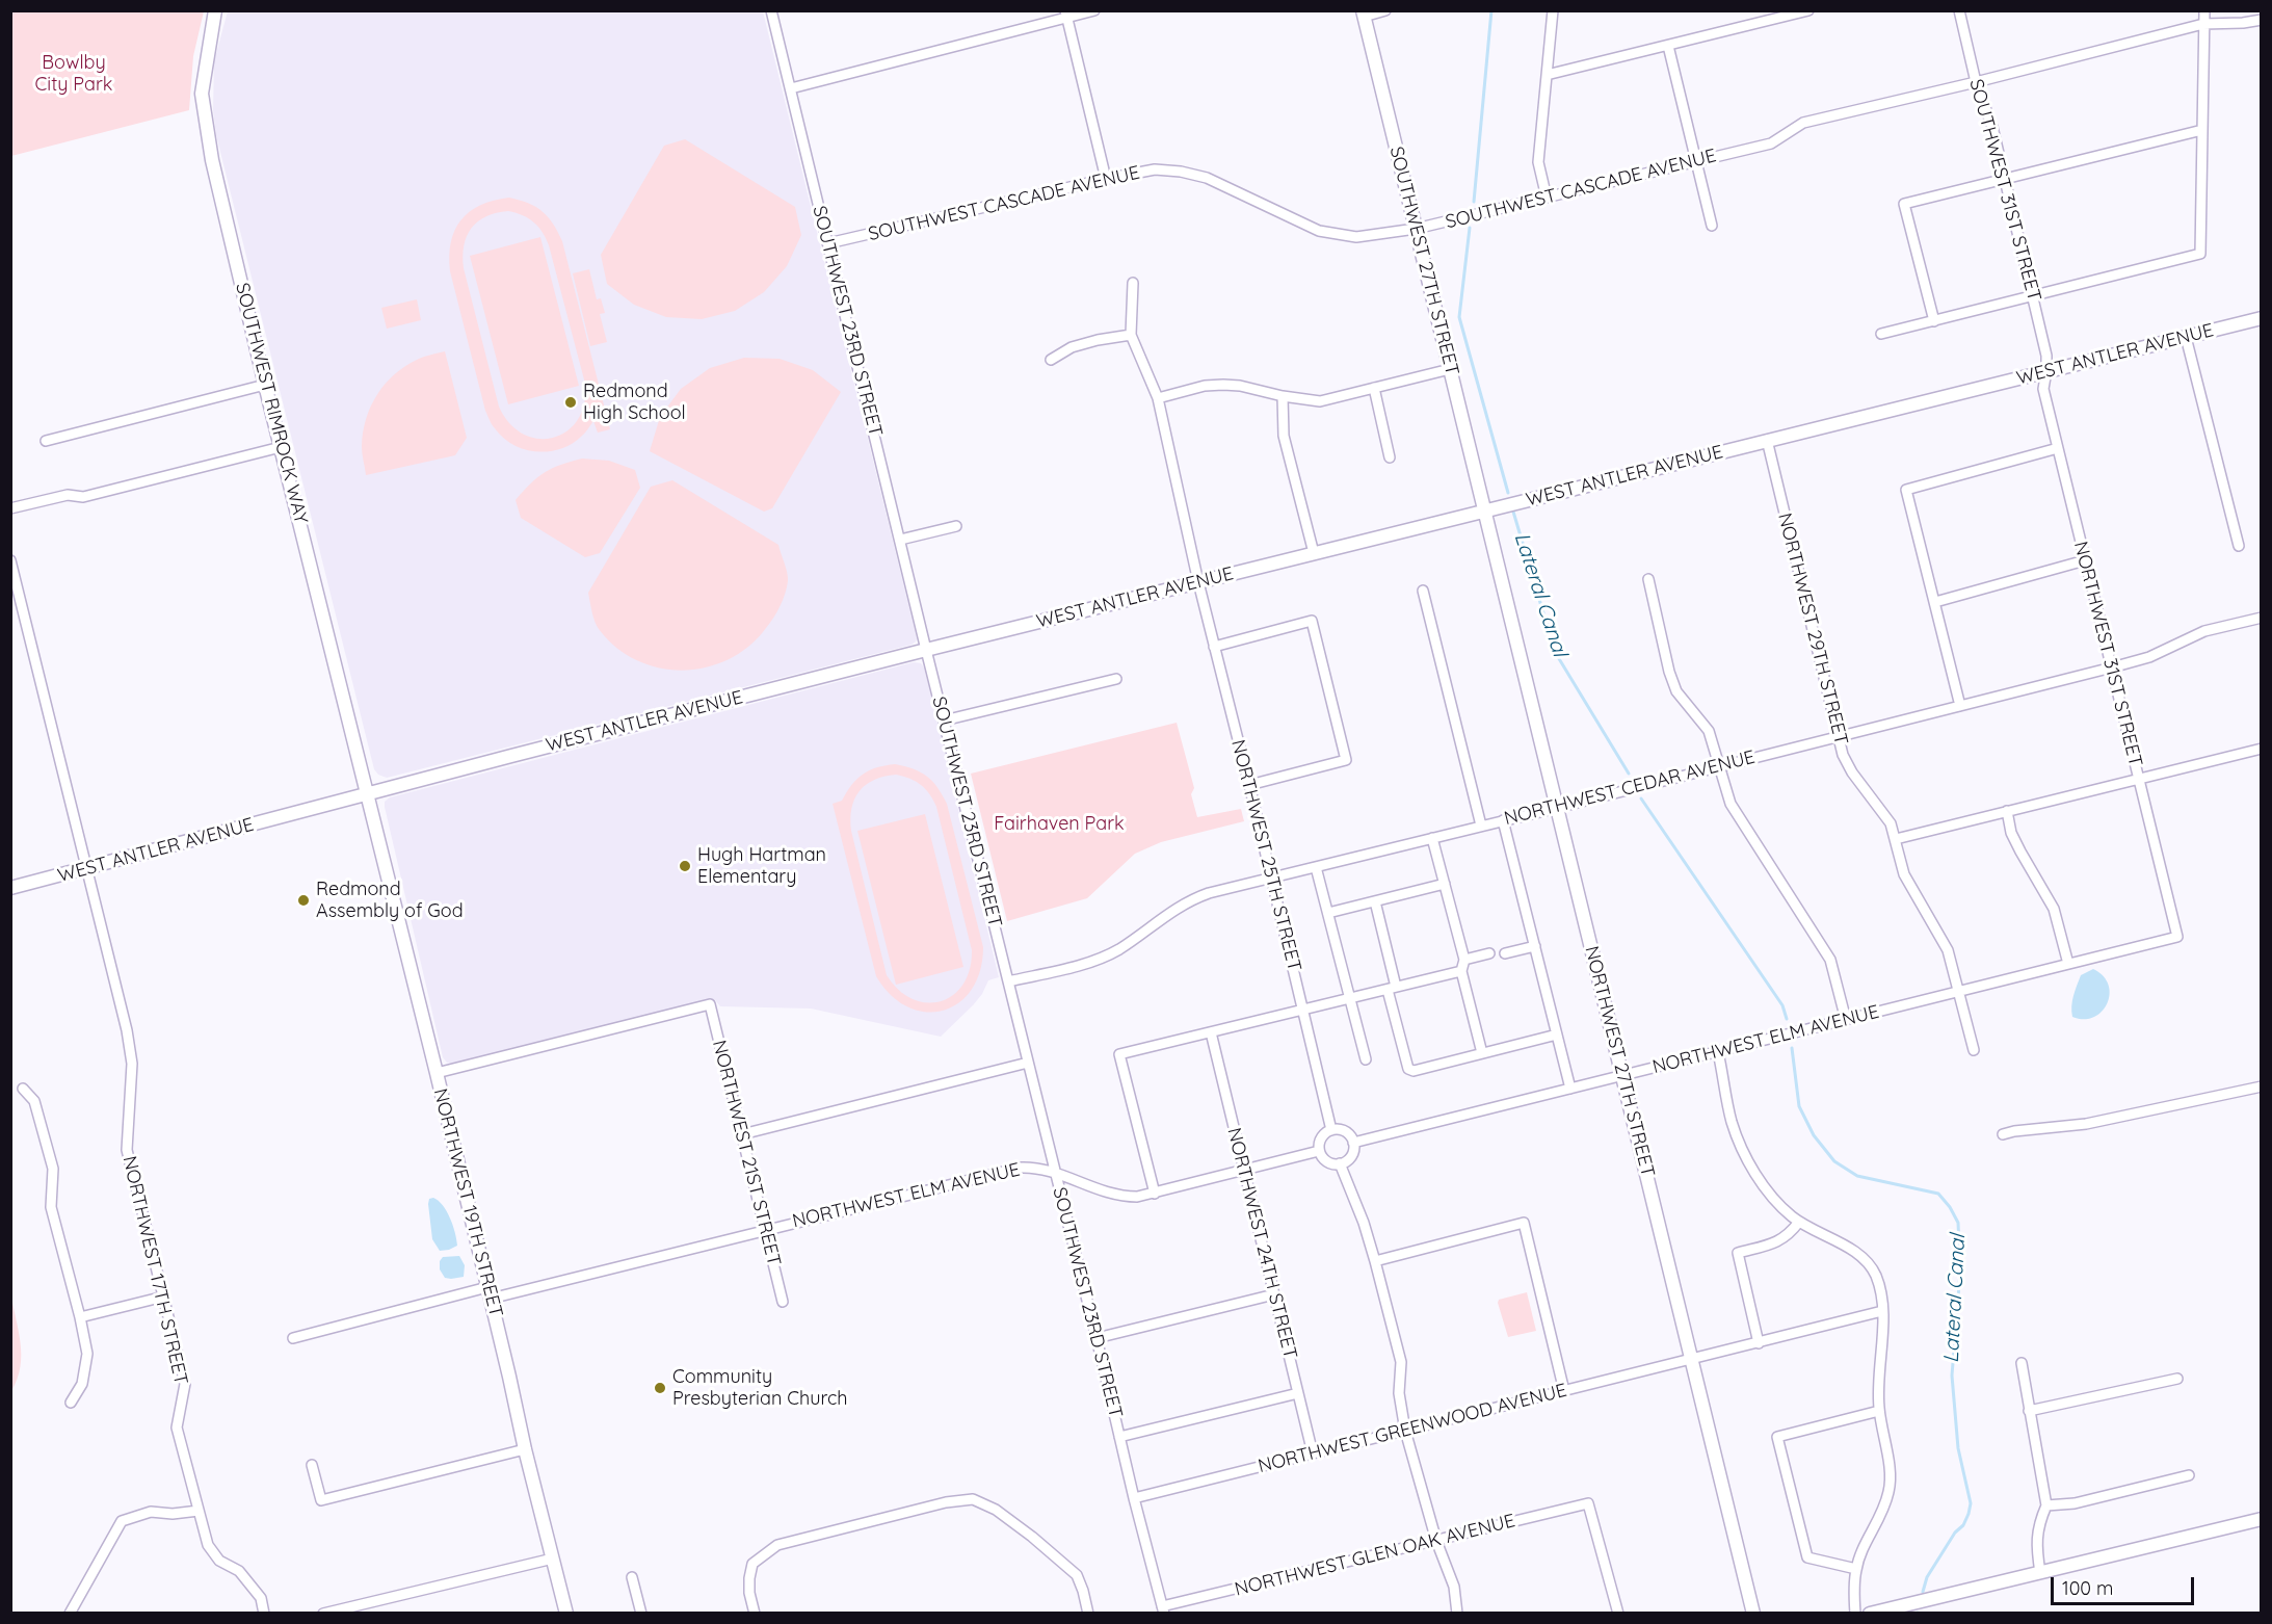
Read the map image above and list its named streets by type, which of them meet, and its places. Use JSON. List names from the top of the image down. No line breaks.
{"streets":{"street":["SOUTHWEST CASCADE AVENUE","SOUTHWEST 31ST STREET","SOUTHWEST 27TH STREET","SOUTHWEST 23RD STREET","WEST ANTLER AVENUE","SOUTHWEST RIMROCK WAY","NORTHWEST 29TH STREET","NORTHWEST 31ST STREET","NORTHWEST CEDAR AVENUE","NORTHWEST 25TH STREET","NORTHWEST ELM AVENUE","NORTHWEST 27TH STREET","NORTHWEST 21ST STREET","NORTHWEST 19TH STREET","NORTHWEST 24TH STREET","NORTHWEST 17TH STREET","NORTHWEST GREENWOOD AVENUE","NORTHWEST GLEN OAK AVENUE"]},"crossings":[["SOUTHWEST CASCADE AVENUE","SOUTHWEST 31ST STREET"],["SOUTHWEST CASCADE AVENUE","SOUTHWEST 27TH STREET"],["SOUTHWEST CASCADE AVENUE","SOUTHWEST 23RD STREET"],["SOUTHWEST 31ST STREET","WEST ANTLER AVENUE"],["SOUTHWEST 31ST STREET","NORTHWEST 31ST STREET"],["SOUTHWEST 27TH STREET","WEST ANTLER AVENUE"],["SOUTHWEST 27TH STREET","NORTHWEST 27TH STREET"],["SOUTHWEST 23RD STREET","WEST ANTLER AVENUE"],["SOUTHWEST 23RD STREET","NORTHWEST CEDAR AVENUE"],["SOUTHWEST 23RD STREET","NORTHWEST ELM AVENUE"],["SOUTHWEST 23RD STREET","NORTHWEST GREENWOOD AVENUE"],["SOUTHWEST 23RD STREET","NORTHWEST GLEN OAK AVENUE"],["WEST ANTLER AVENUE","SOUTHWEST RIMROCK WAY"],["WEST ANTLER AVENUE","NORTHWEST 29TH STREET"],["WEST ANTLER AVENUE","NORTHWEST 31ST STREET"],["WEST ANTLER AVENUE","NORTHWEST 25TH STREET"],["WEST ANTLER AVENUE","NORTHWEST 27TH STREET"],["WEST ANTLER AVENUE","NORTHWEST 19TH STREET"],["WEST ANTLER AVENUE","NORTHWEST 17TH STREET"],["SOUTHWEST RIMROCK WAY","NORTHWEST 19TH STREET"],["NORTHWEST 29TH STREET","NORTHWEST CEDAR AVENUE"],["NORTHWEST 29TH STREET","NORTHWEST ELM AVENUE"],["NORTHWEST 31ST STREET","NORTHWEST CEDAR AVENUE"],["NORTHWEST 31ST STREET","NORTHWEST ELM AVENUE"],["NORTHWEST CEDAR AVENUE","NORTHWEST 25TH STREET"],["NORTHWEST CEDAR AVENUE","NORTHWEST 27TH STREET"],["NORTHWEST 25TH STREET","NORTHWEST ELM AVENUE"],["NORTHWEST ELM AVENUE","NORTHWEST 27TH STREET"],["NORTHWEST ELM AVENUE","NORTHWEST 21ST STREET"],["NORTHWEST ELM AVENUE","NORTHWEST 19TH STREET"],["NORTHWEST ELM AVENUE","NORTHWEST 24TH STREET"],["NORTHWEST 27TH STREET","NORTHWEST GREENWOOD AVENUE"],["NORTHWEST 21ST STREET","NORTHWEST 19TH STREET"],["NORTHWEST 24TH STREET","NORTHWEST GREENWOOD AVENUE"]],"water":["Lateral Canal"],"parks":["Bowlby City Park","Fairhaven Park"],"places":["Redmond High School","Hugh Hartman Elementary","Redmond Assembly of God","Community Presbyterian Church"],"scale_bar":"100 m"}
